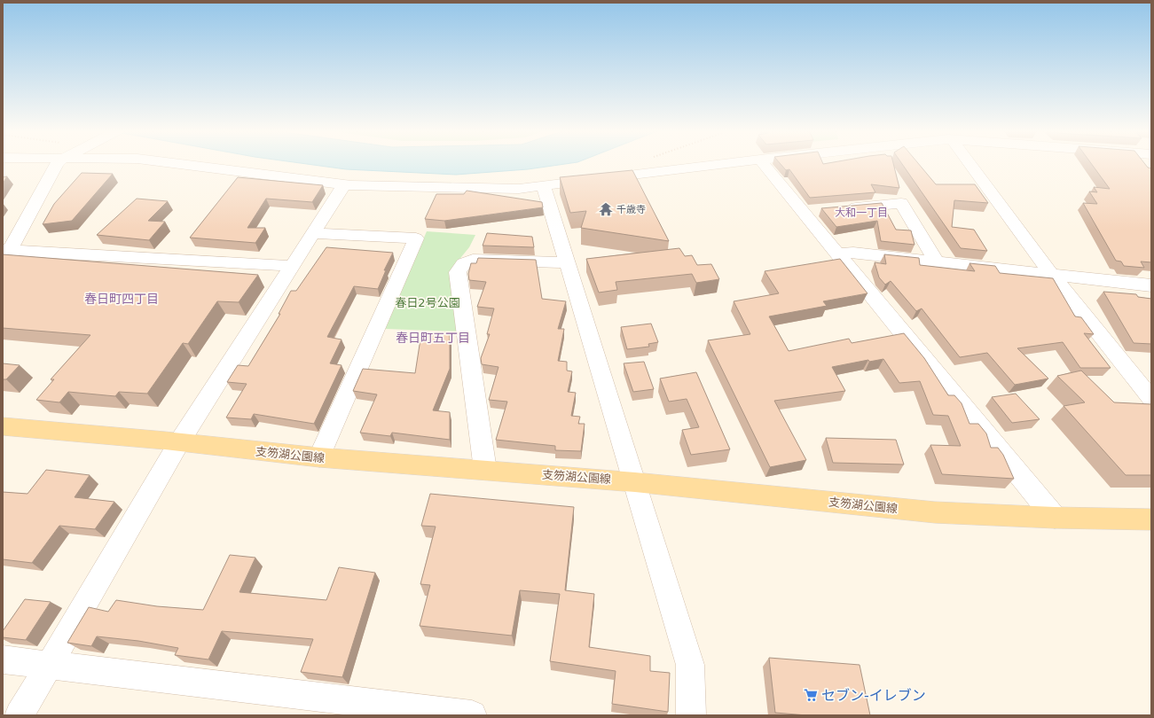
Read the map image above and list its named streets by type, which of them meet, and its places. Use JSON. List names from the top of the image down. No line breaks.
{"streets":{"main road":["支笏湖公園線"]},"districts":["大和一丁目","春日町四丁目","春日町五丁目"],"parks":["春日2号公園"],"places":{"temple":["千歳寺"],"supermarket":["セブン-イレブン"]}}
